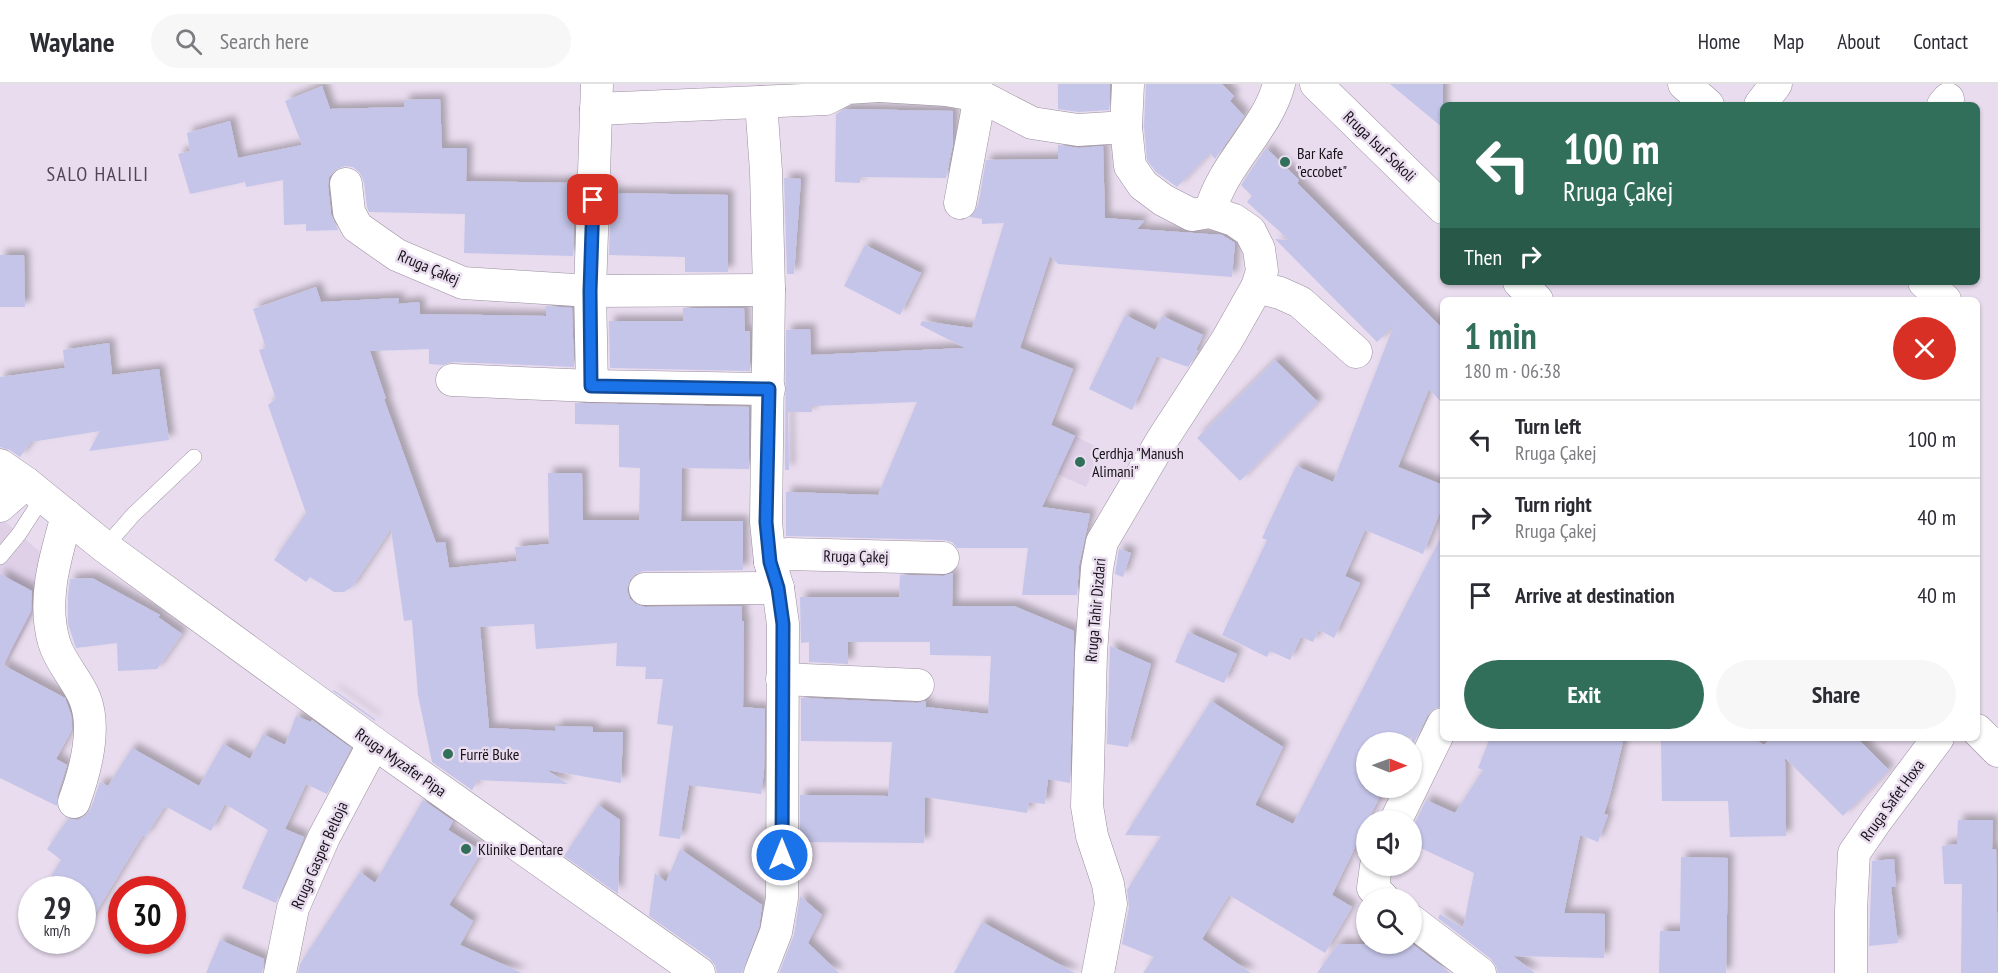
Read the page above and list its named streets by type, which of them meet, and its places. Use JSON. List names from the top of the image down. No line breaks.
{"streets":{"street":["Rruga Isuf Sokoli","Rruga Çakej","Rruga Tahir Dizdari","Rruga Myzafer Pipa","Rruga Safet Hoxa","Rruga Gasper Beltoja"]},"crossings":[["Rruga Myzafer Pipa","Rruga Gasper Beltoja"]],"districts":["SALO HALILI"],"places":["Bar Kafe \"eccobet\"","Çerdhja \"Manush Alimani\"","Furrë Buke","Klinike Dentare"],"north":"right","page":{"header":"Waylane","search":"Search here","nav":["Home","Map","About","Contact"],"turn":["100 m","Rruga Çakej"],"then":"Then","heading":["1 min","180 m · 06:38"],"list":[{"name":"Turn left","note":"Rruga Çakej","value":"100 m"},{"name":"Turn right","note":"Rruga Çakej","value":"40 m"},{"name":"Arrive at destination","value":"40 m"}],"buttons":["Exit","Share"],"speed":"29 km/h","limit":"30"}}
